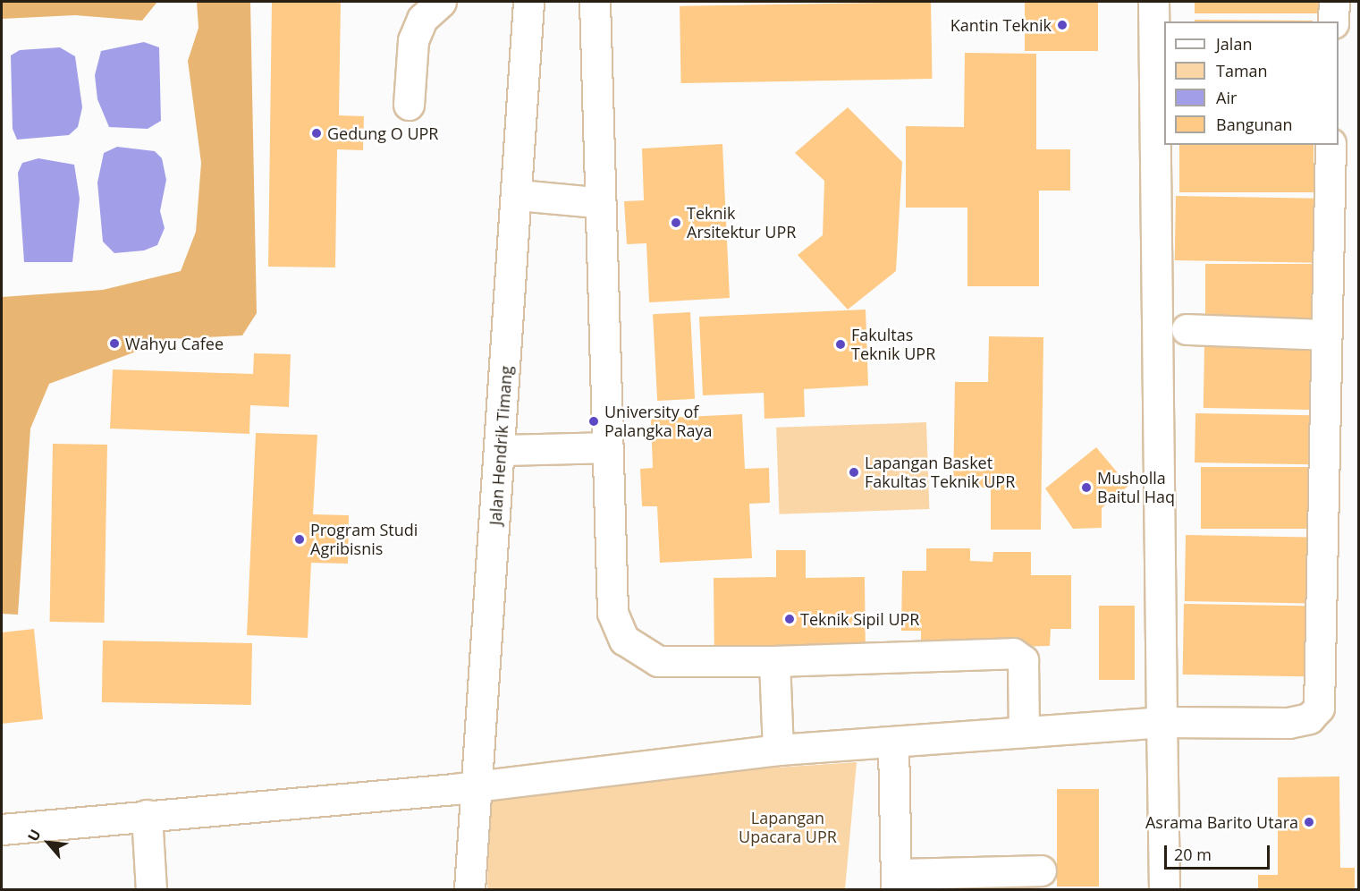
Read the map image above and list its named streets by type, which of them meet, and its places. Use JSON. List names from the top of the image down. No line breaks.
{"streets":{"street":["Jalan Hendrik Timang"]},"parks":["Lapangan Upacara UPR"],"places":["Kantin Teknik","Gedung O UPR","Teknik Arsitektur UPR","Wahyu Cafee","Fakultas Teknik UPR","University of Palangka Raya","Lapangan Basket Fakultas Teknik UPR","Musholla Baitul Haq","Program Studi Agribisnis","Teknik Sipil UPR","Asrama Barito Utara"],"legend":["Jalan","Taman","Air","Bangunan"],"scale_bar":"20 m","north":"top left"}
